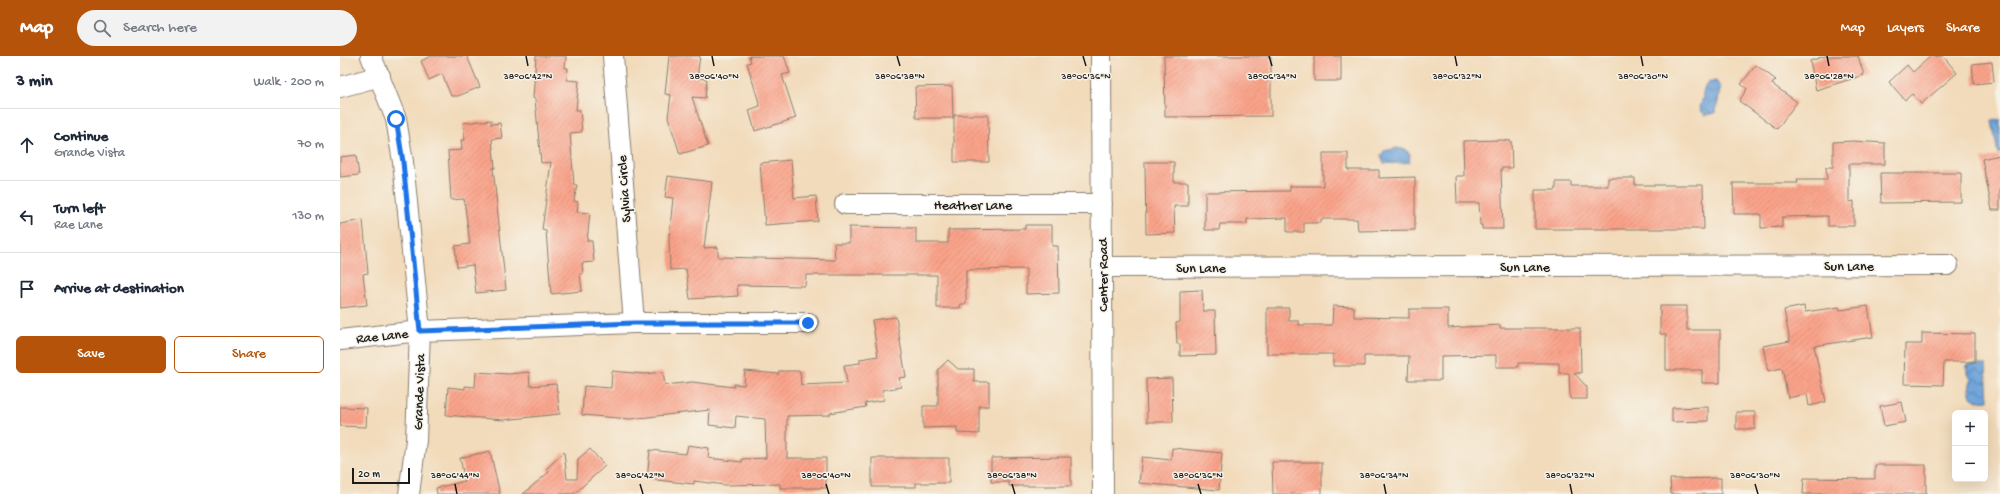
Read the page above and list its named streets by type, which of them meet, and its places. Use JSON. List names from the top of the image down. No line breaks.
{"streets":{"street":["Sylvia Circle","Heather Lane","Sun Lane","Center Road","Rae Lane","Grande Vista"]},"crossings":[["Sylvia Circle","Rae Lane"],["Heather Lane","Center Road"],["Sun Lane","Center Road"],["Rae Lane","Grande Vista"]],"scale_bar":"20 m","page":{"header":"Map","search":"Search here","nav":["Map","Layers","Share"],"heading":["3 min","Walk · 200 m"],"list":[["Continue","Grande Vista","70 m"],["Turn left","Rae Lane","130 m"],"Arrive at destination"],"buttons":["Save","Share"],"map_buttons":["+","−"],"scale":"20 m"},"coordinates":["38°06'42\"N","38°06'40\"N","38°06'38\"N","38°06'36\"N","38°06'34\"N","38°06'30\"N","38°06'28\"N","38°06'32\"N","38°06'44\"N"]}
